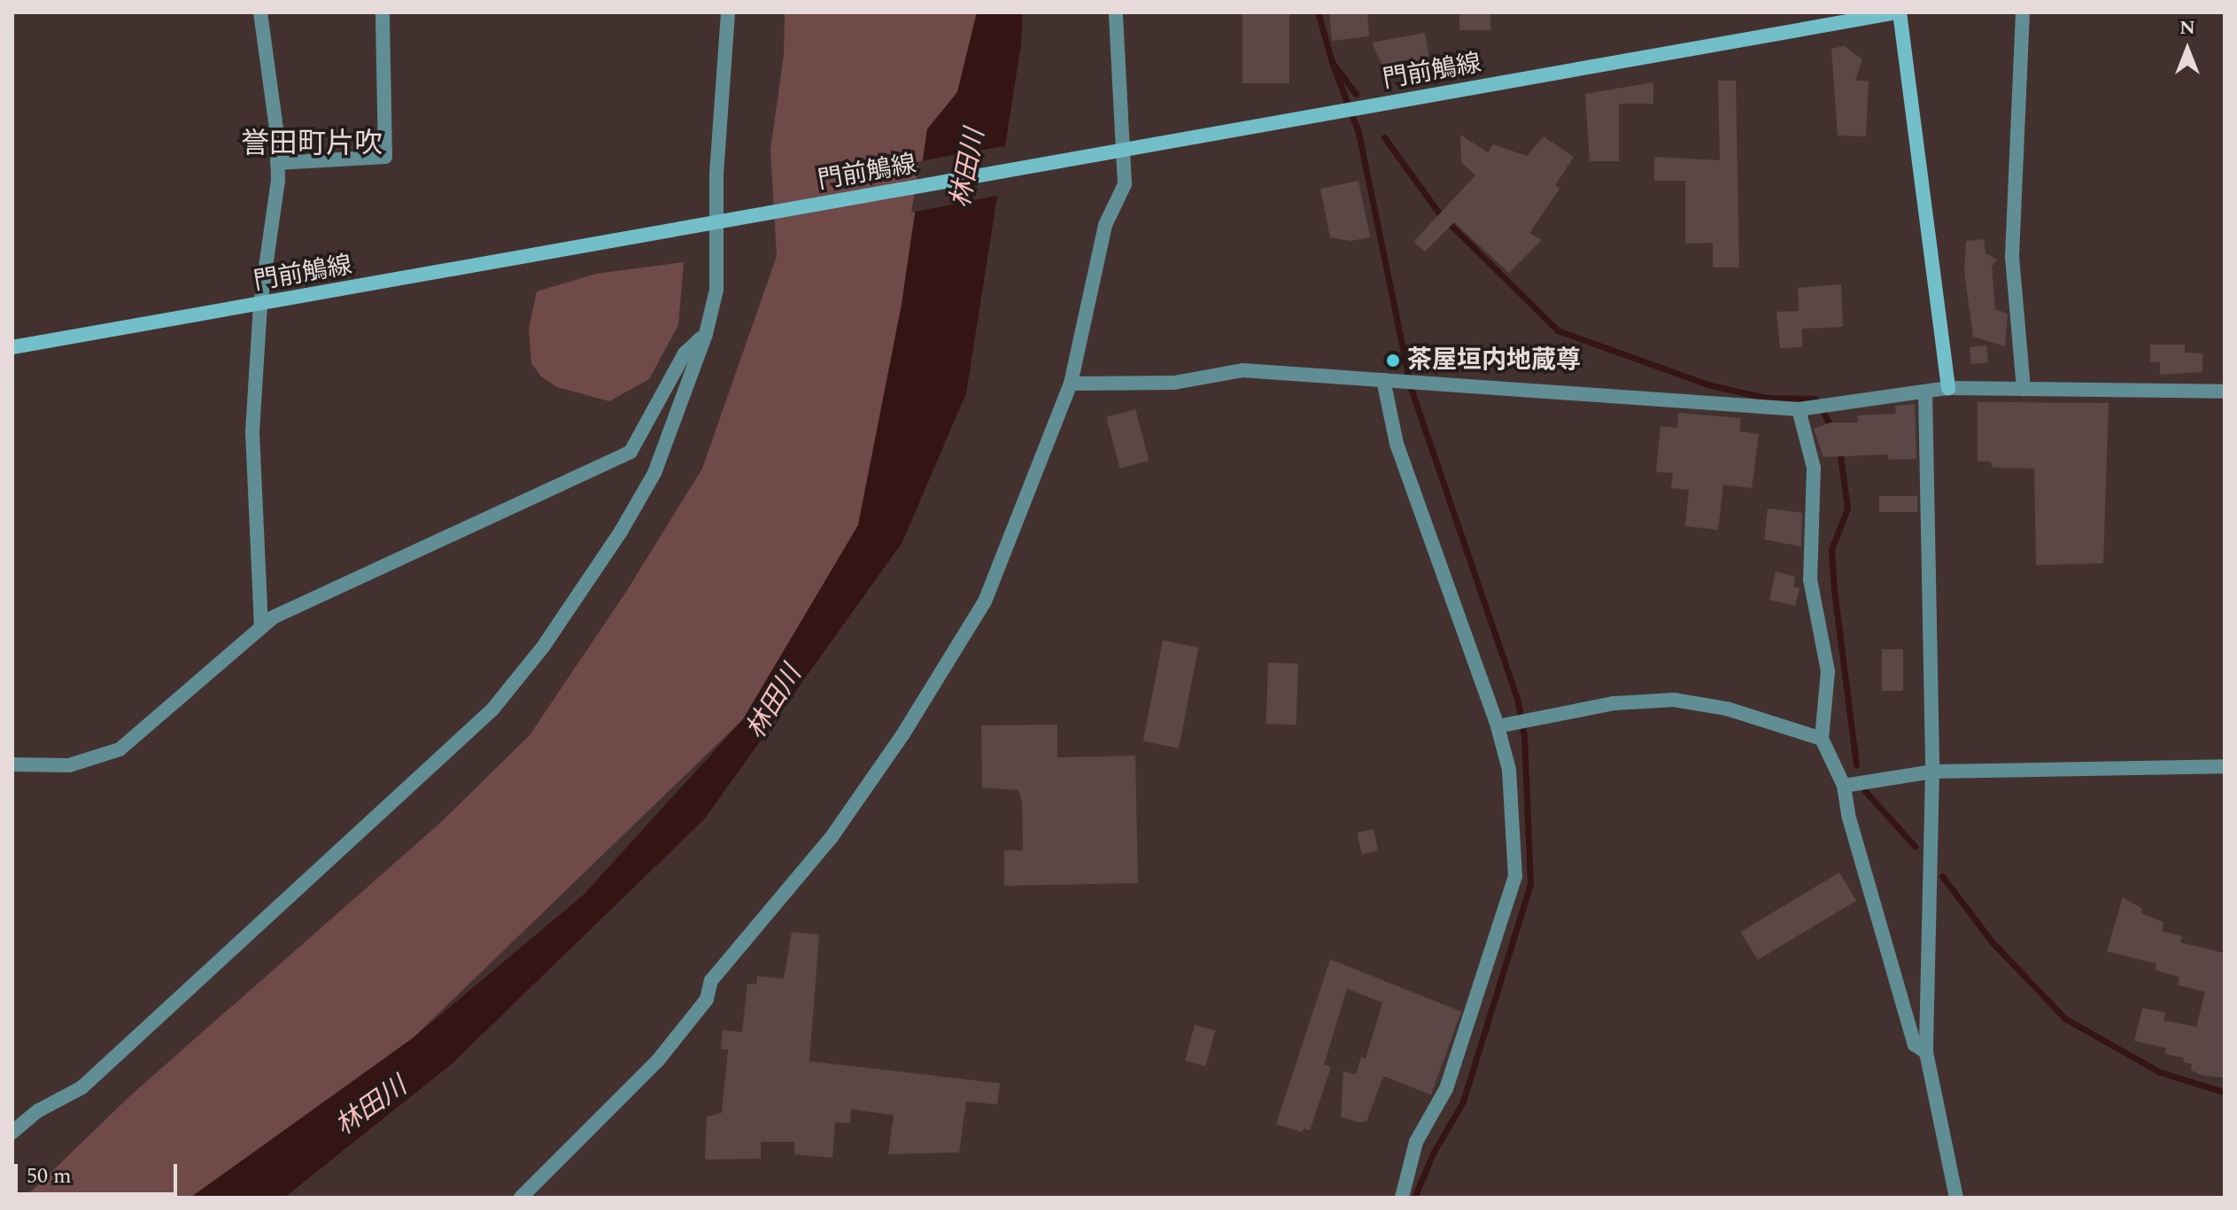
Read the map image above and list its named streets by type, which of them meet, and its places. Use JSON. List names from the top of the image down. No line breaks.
{"streets":{"main road":["門前鵤線"]},"districts":["誉田町片吹"],"water":["林田川"],"places":["茶屋垣内地蔵尊"],"scale_bar":"50 m","north":"top"}
